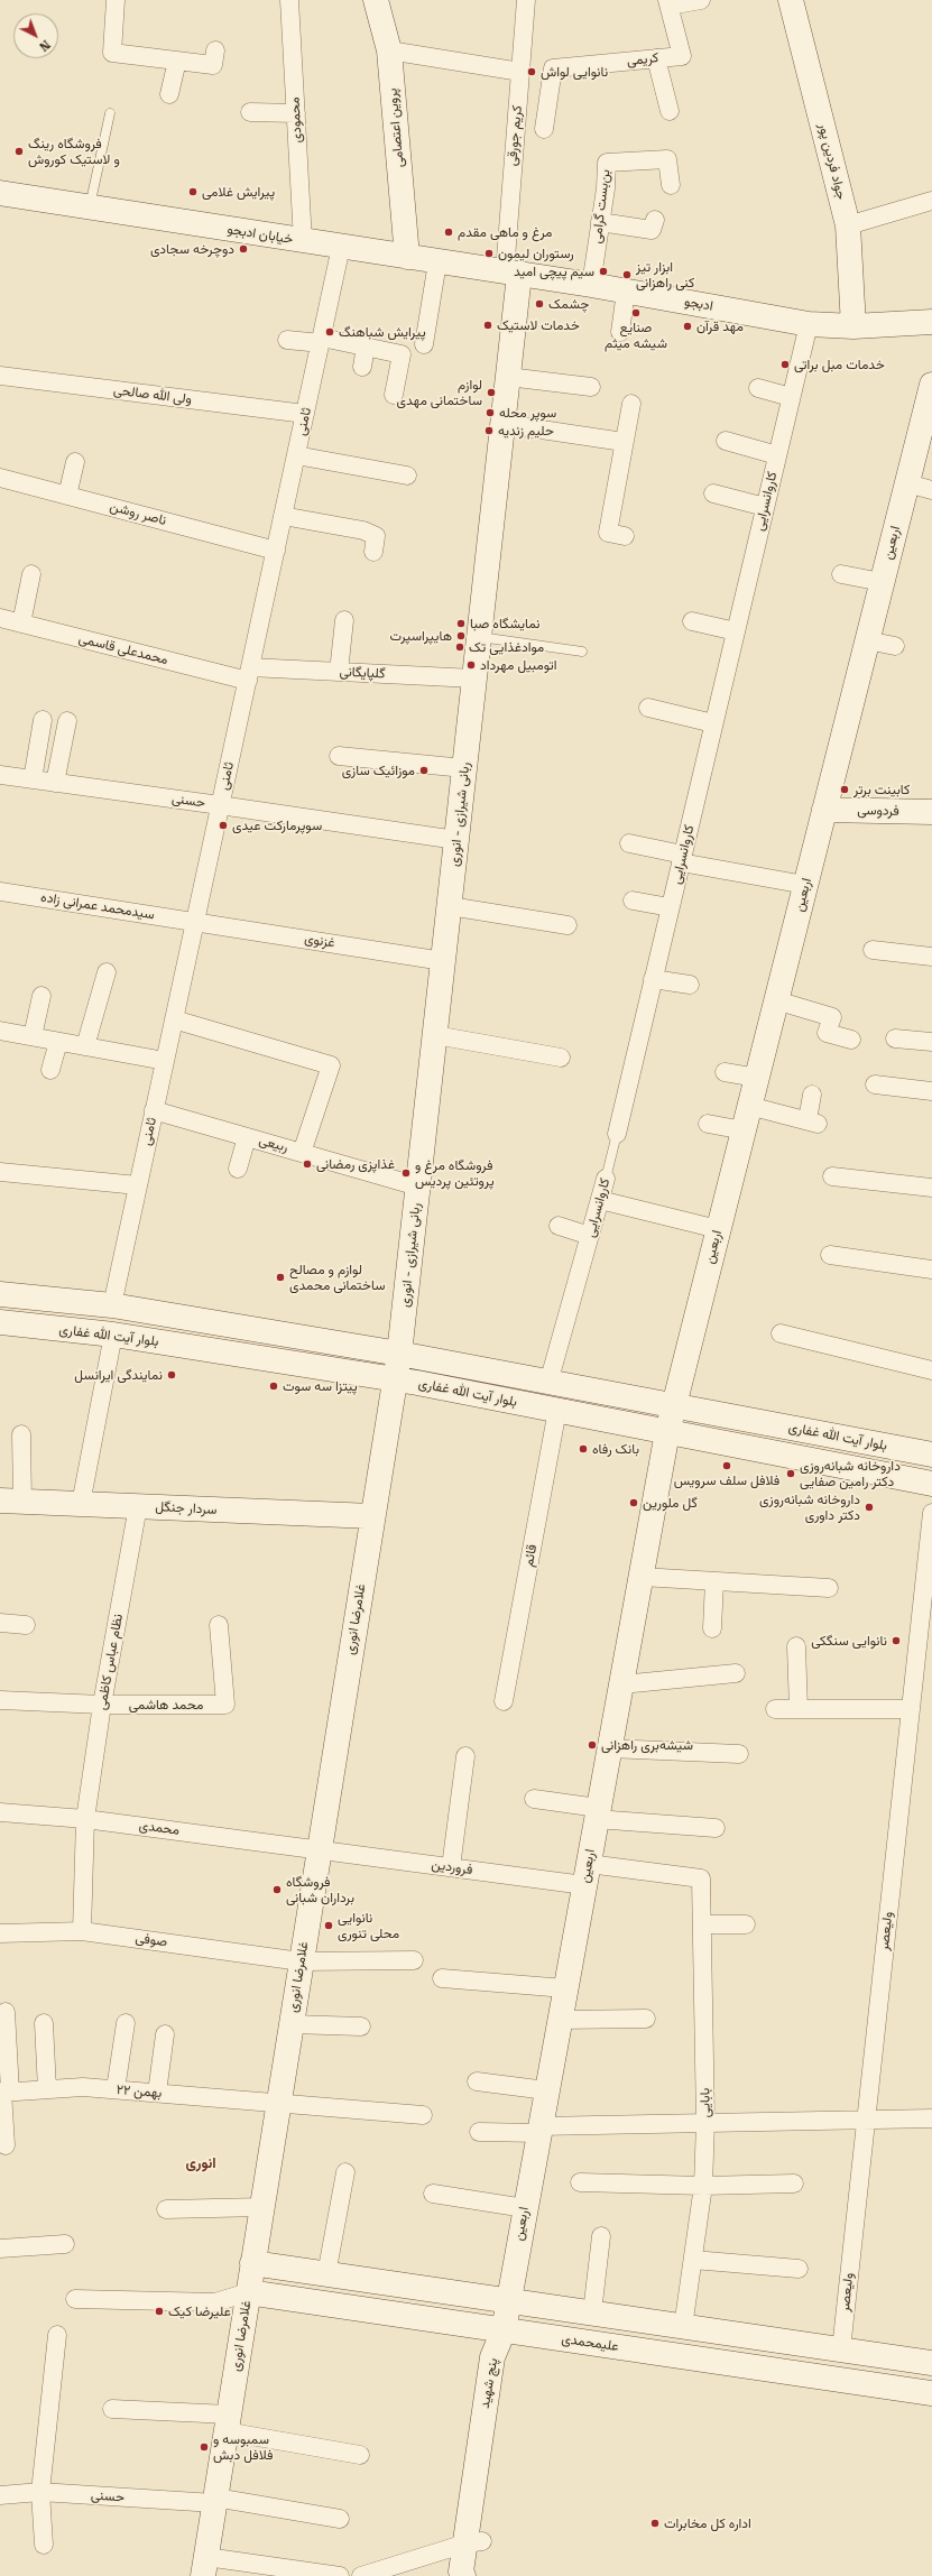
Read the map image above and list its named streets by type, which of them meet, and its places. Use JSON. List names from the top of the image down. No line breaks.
{"streets":{"street":["کریمی","محمودی","پروین اعتصامی","کریم جورقی","جواد فردین پور","بن‌بست گرامی","خیابان ادبجو","ادبجو","ولی الله صالحی","ثامنی","کاروانسرایی","ناصر روشن","اربعین","محمدعلی قاسمی","گلپایگانی","حسنی","فردوسی","ربانی شیرازی - انوری","سیدمحمد عمرانی زاده","غزنوی","ربیعی","بلوار آیت الله غفاری","سردار جنگل","قائم","غلامرضا انوری","نظام عباس کاظمی","محمد هاشمی","محمدی","فروردین","ولیعصر","صوفی","۲۲ بهمن","بابایی","علیمحمدی","پنج شهید"]},"crossings":[["محمودی","خیابان ادبجو"],["پروین اعتصامی","خیابان ادبجو"],["کریم جورقی","خیابان ادبجو"],["کریم جورقی","ادبجو"],["کریم جورقی","ربانی شیرازی - انوری"],["جواد فردین پور","ادبجو"],["بن‌بست گرامی","ادبجو"],["خیابان ادبجو","ادبجو"],["خیابان ادبجو","ثامنی"],["خیابان ادبجو","ربانی شیرازی - انوری"],["ادبجو","کاروانسرایی"],["ادبجو","ربانی شیرازی - انوری"],["ولی الله صالحی","ثامنی"],["ثامنی","ناصر روشن"],["ثامنی","محمدعلی قاسمی"],["ثامنی","گلپایگانی"],["ثامنی","حسنی"],["ثامنی","سیدمحمد عمرانی زاده"],["ثامنی","غزنوی"],["ثامنی","ربیعی"],["ثامنی","بلوار آیت الله غفاری"],["کاروانسرایی","بلوار آیت الله غفاری"],["اربعین","فردوسی"],["اربعین","بلوار آیت الله غفاری"],["اربعین","فروردین"],["اربعین","علیمحمدی"],["اربعین","پنج شهید"],["محمدعلی قاسمی","گلپایگانی"],["گلپایگانی","ربانی شیرازی - انوری"],["حسنی","ربانی شیرازی - انوری"],["حسنی","غلامرضا انوری"],["ربانی شیرازی - انوری","غزنوی"],["ربانی شیرازی - انوری","ربیعی"],["ربانی شیرازی - انوری","بلوار آیت الله غفاری"],["ربانی شیرازی - انوری","غلامرضا انوری"],["سیدمحمد عمرانی زاده","غزنوی"],["بلوار آیت الله غفاری","قائم"],["بلوار آیت الله غفاری","غلامرضا انوری"],["سردار جنگل","غلامرضا انوری"],["سردار جنگل","نظام عباس کاظمی"],["غلامرضا انوری","محمدی"],["غلامرضا انوری","فروردین"],["غلامرضا انوری","صوفی"],["غلامرضا انوری","۲۲ بهمن"],["غلامرضا انوری","علیمحمدی"],["نظام عباس کاظمی","محمد هاشمی"],["نظام عباس کاظمی","محمدی"],["نظام عباس کاظمی","صوفی"],["محمدی","فروردین"],["فروردین","بابایی"],["علیمحمدی","پنج شهید"]],"districts":["انوری"],"places":["نانوایی لواش","فروشگاه رینگ و لاستیک کوروش","پیرایش غلامی","مرغ و ماهی مقدم","دوچرخه سجادی","رستوران لیمون","سیم پیچی امید","ابزار تیز کنی راهزانی","چشمک","صنایع شیشه میثم","خدمات لاستیک","مهد قرآن","پیرایش شباهنگ","خدمات مبل براتی","لوازم ساختمانی مهدی","سوپر محله","حلیم زندیه","نمایشگاه صبا","هایپراسپرت","موادغذایی تک","اتومبیل مهرداد","موزائیک سازی","کابینت برتر","سوپرمارکت عیدی","غذاپزی رمضانی","فروشگاه مرغ و پروتئین پردیس","لوازم و مصالح ساختمانی محمدی","نمایندگی ایرانسل","پیتزا سه سوت","بانک رفاه","فلافل سلف سرویس","داروخانه شبانه‌روزی دکتر رامین صفایی","گل ملورین","داروخانه شبانه‌روزی دکتر داوری","نانوایی سنگکی","شیشه‌بری راهزانی","فروشگاه برداران شبانی","نانوایی محلی تنوری","علیرضا کیک","سمبوسه و فلافل دبش","اداره کل مخابرات"],"north":"bottom right"}
